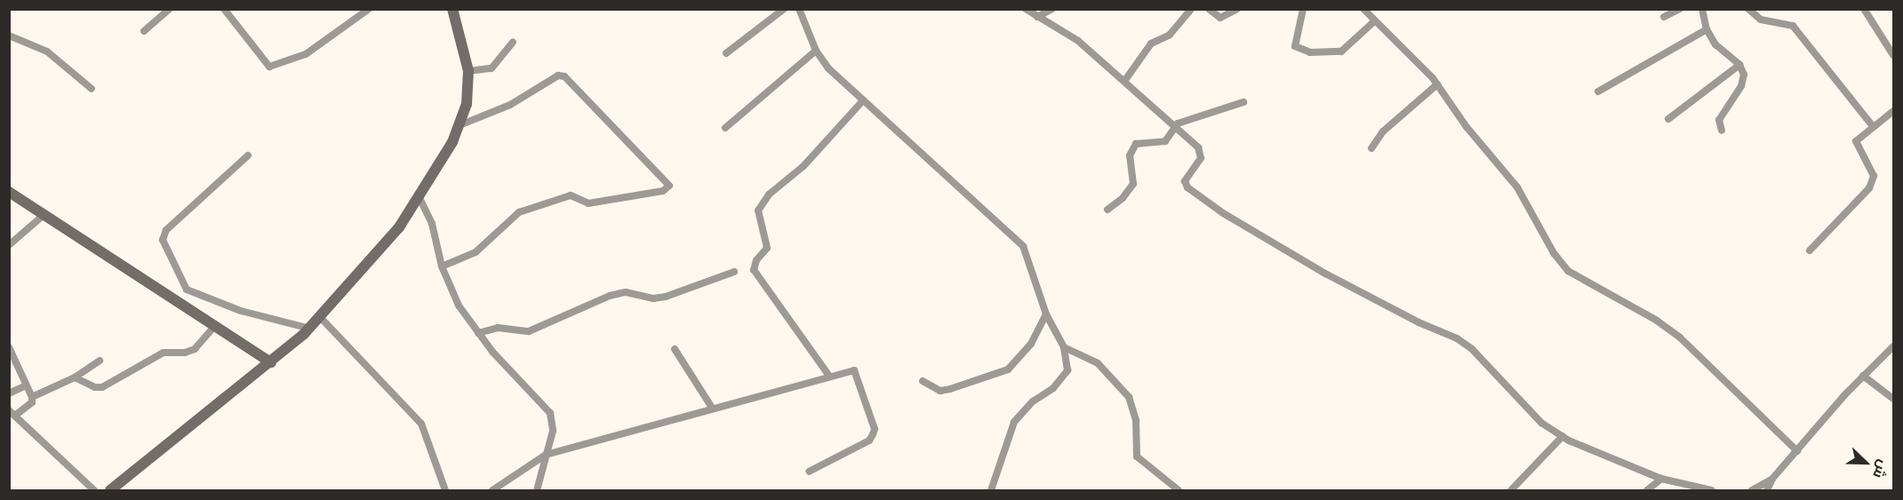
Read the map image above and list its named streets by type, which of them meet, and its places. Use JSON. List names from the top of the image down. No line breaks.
{"north":"bottom right"}
